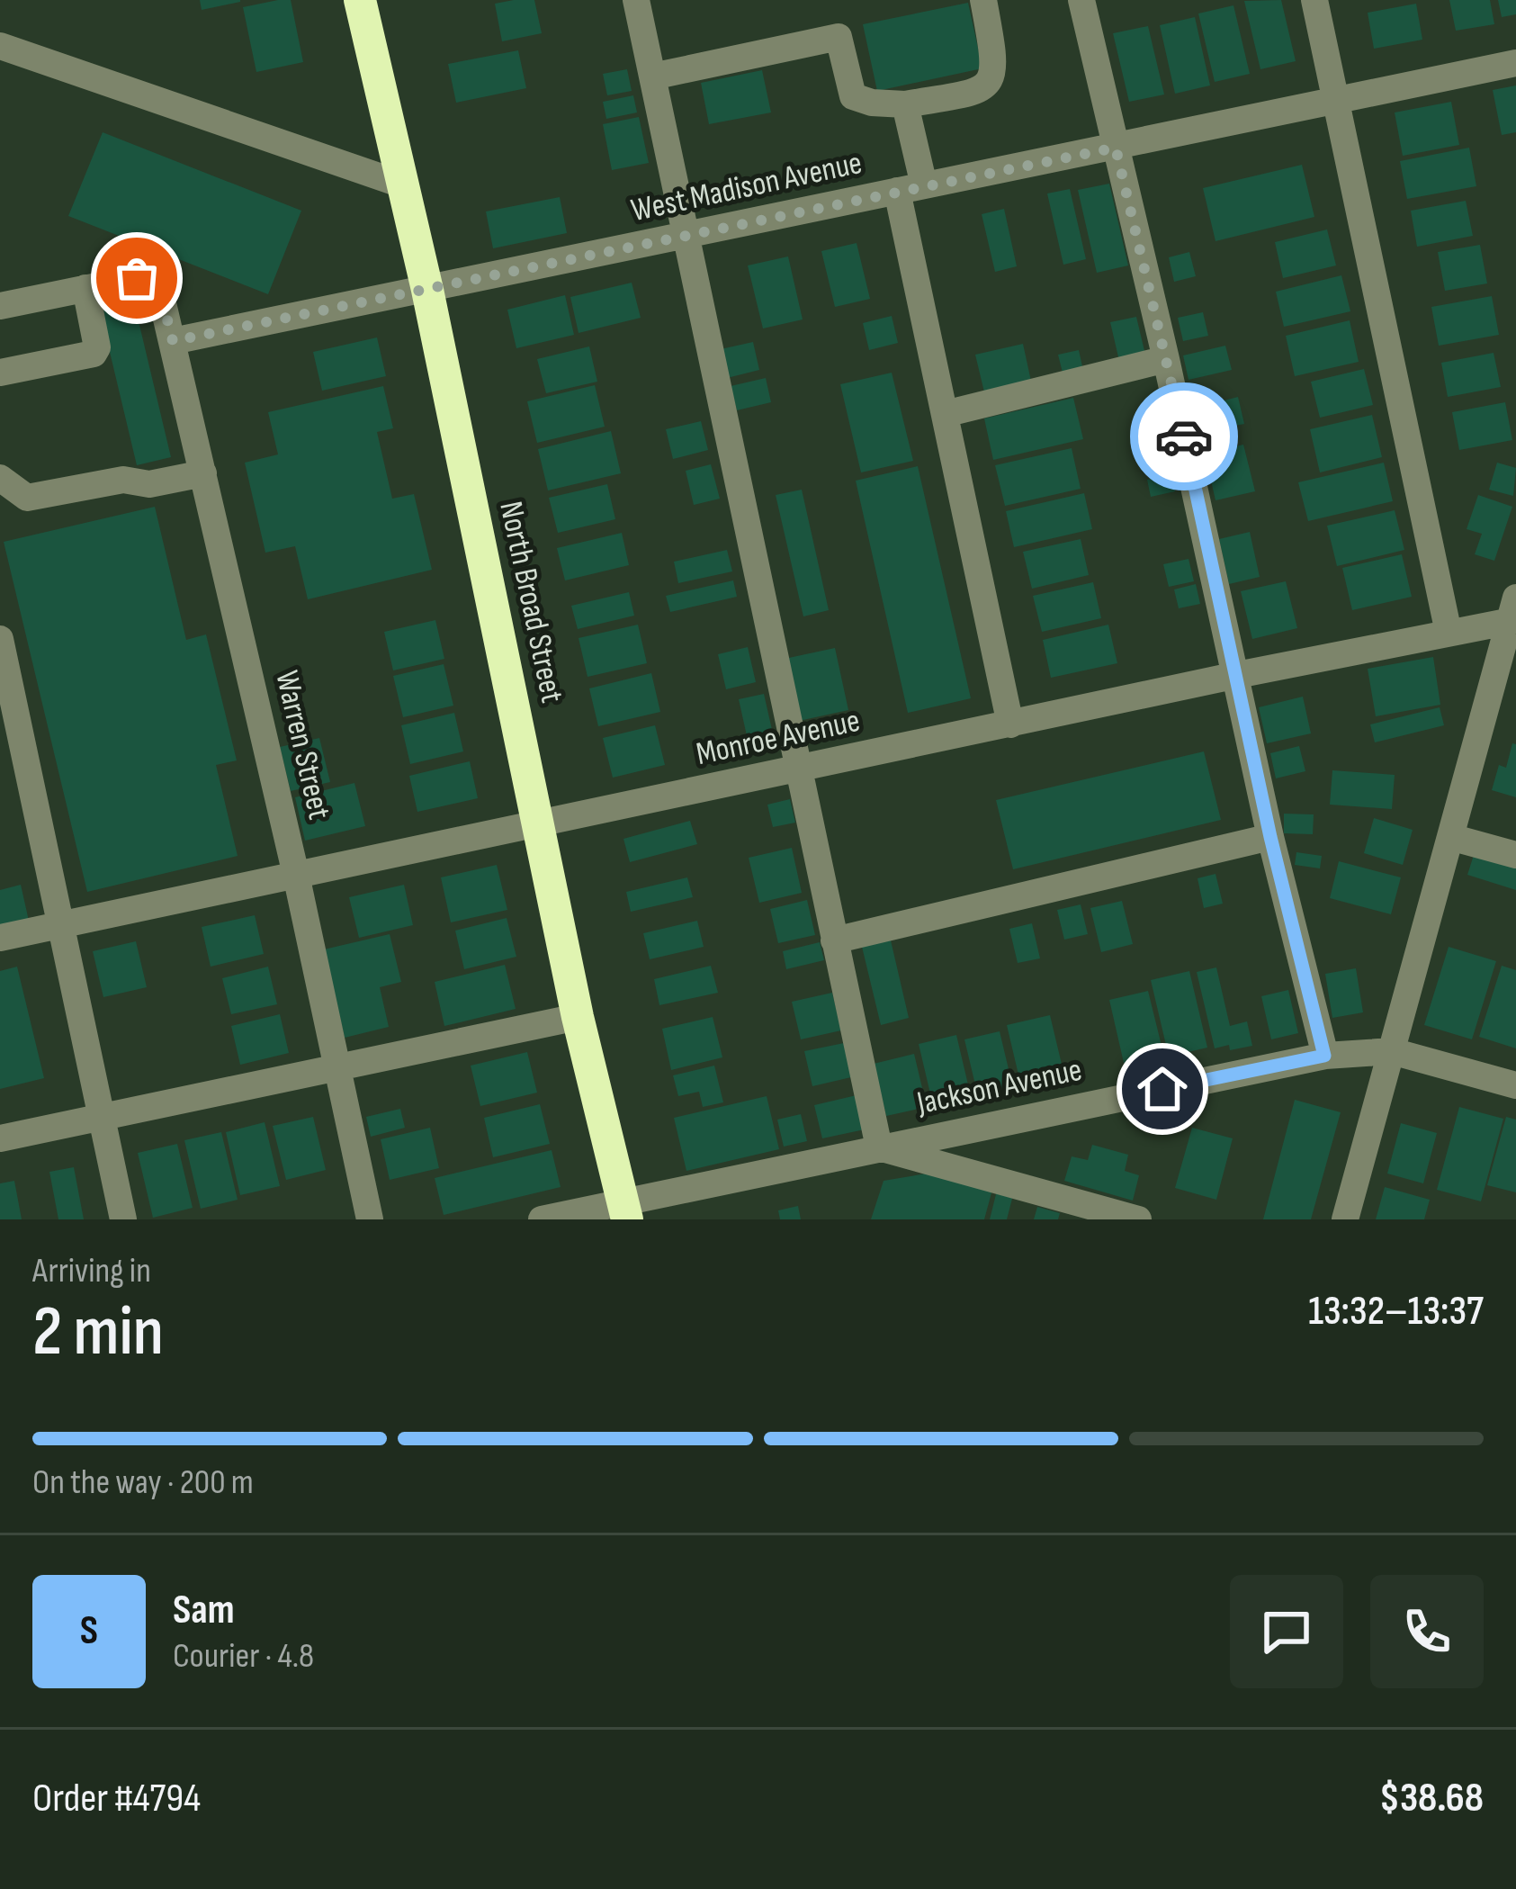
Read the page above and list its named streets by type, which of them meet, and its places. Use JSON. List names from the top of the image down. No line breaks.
{"streets":{"highway":["North Broad Street"],"street":["West Madison Avenue","Monroe Avenue","Warren Street","Jackson Avenue"]},"crossings":[["West Madison Avenue","North Broad Street"],["West Madison Avenue","Warren Street"],["North Broad Street","Monroe Avenue"],["North Broad Street","Jackson Avenue"],["Monroe Avenue","Warren Street"]],"page":{"heading":["2 min","Arriving in","13:32–13:37"],"panel":["Sam","Courier · 4.8","Order #4794","$38.68"],"bar":"On the way · 200 m","round":"S"}}
